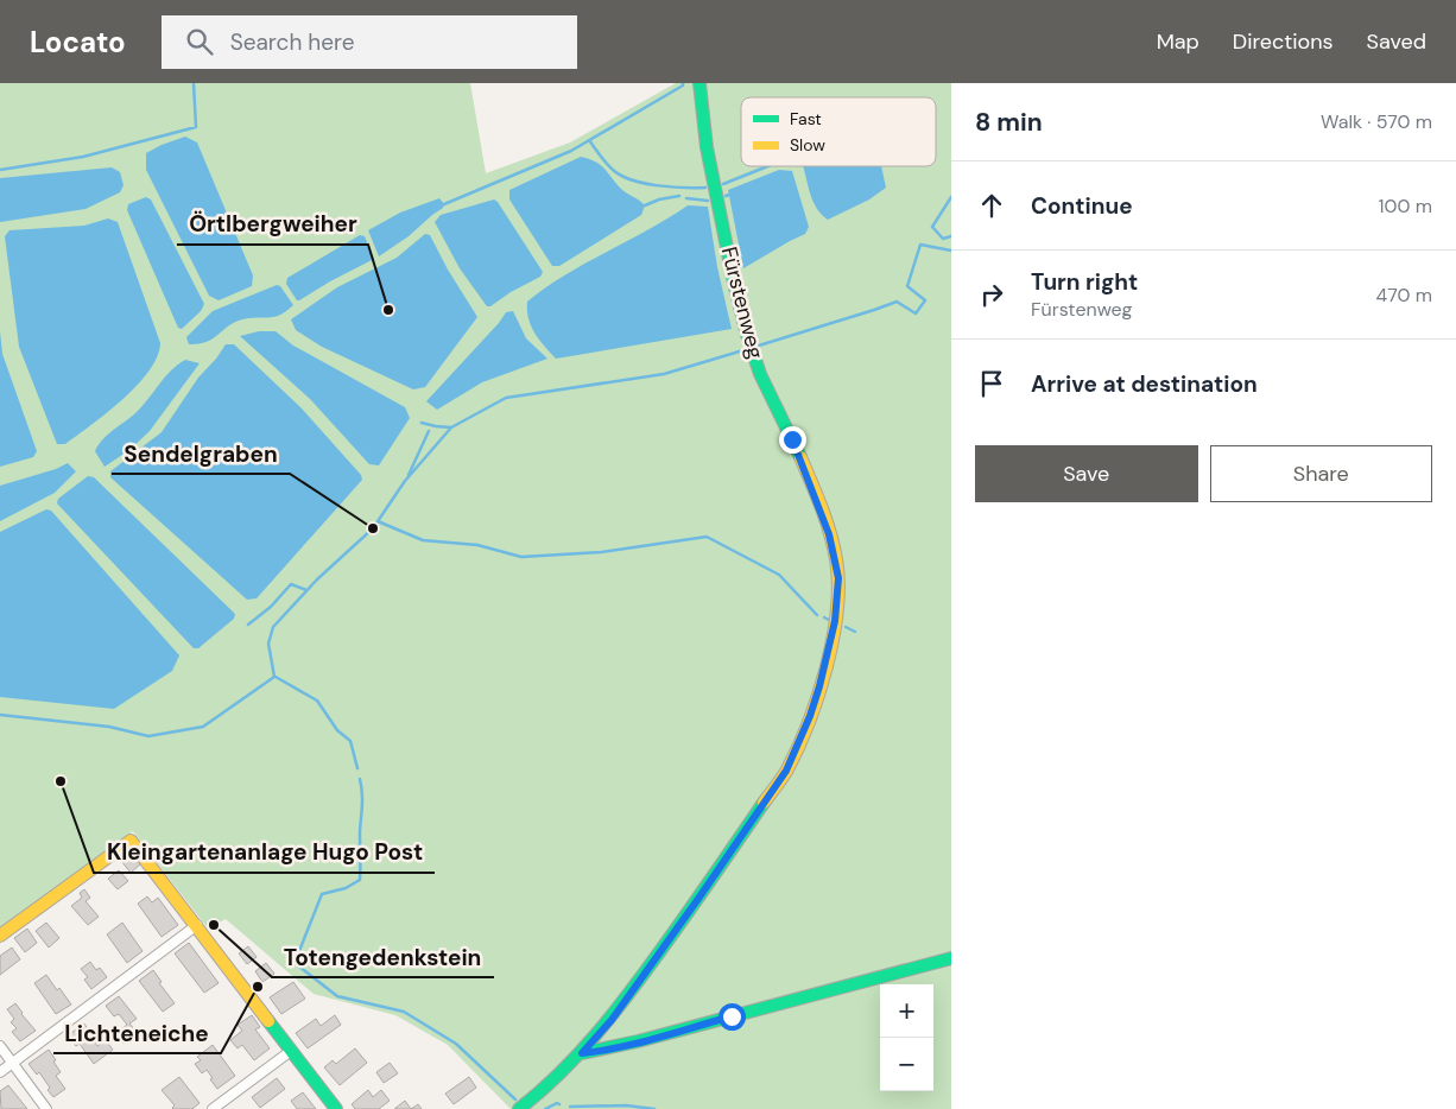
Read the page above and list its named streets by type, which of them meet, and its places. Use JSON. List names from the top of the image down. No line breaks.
{"streets":{"street":["Fürstenweg"]},"places":["Örtlbergweiher","Sendelgraben","Kleingartenanlage Hugo Post","Totengedenkstein","Lichteneiche"],"legend":["Fast","Slow"],"page":{"header":"Locato","search":"Search here","nav":["Map","Directions","Saved"],"heading":["8 min","Walk · 570 m"],"list":[["Continue","100 m"],["Turn right","Fürstenweg","470 m"],"Arrive at destination"],"buttons":["Save","Share"],"map_buttons":["+","−"]}}
